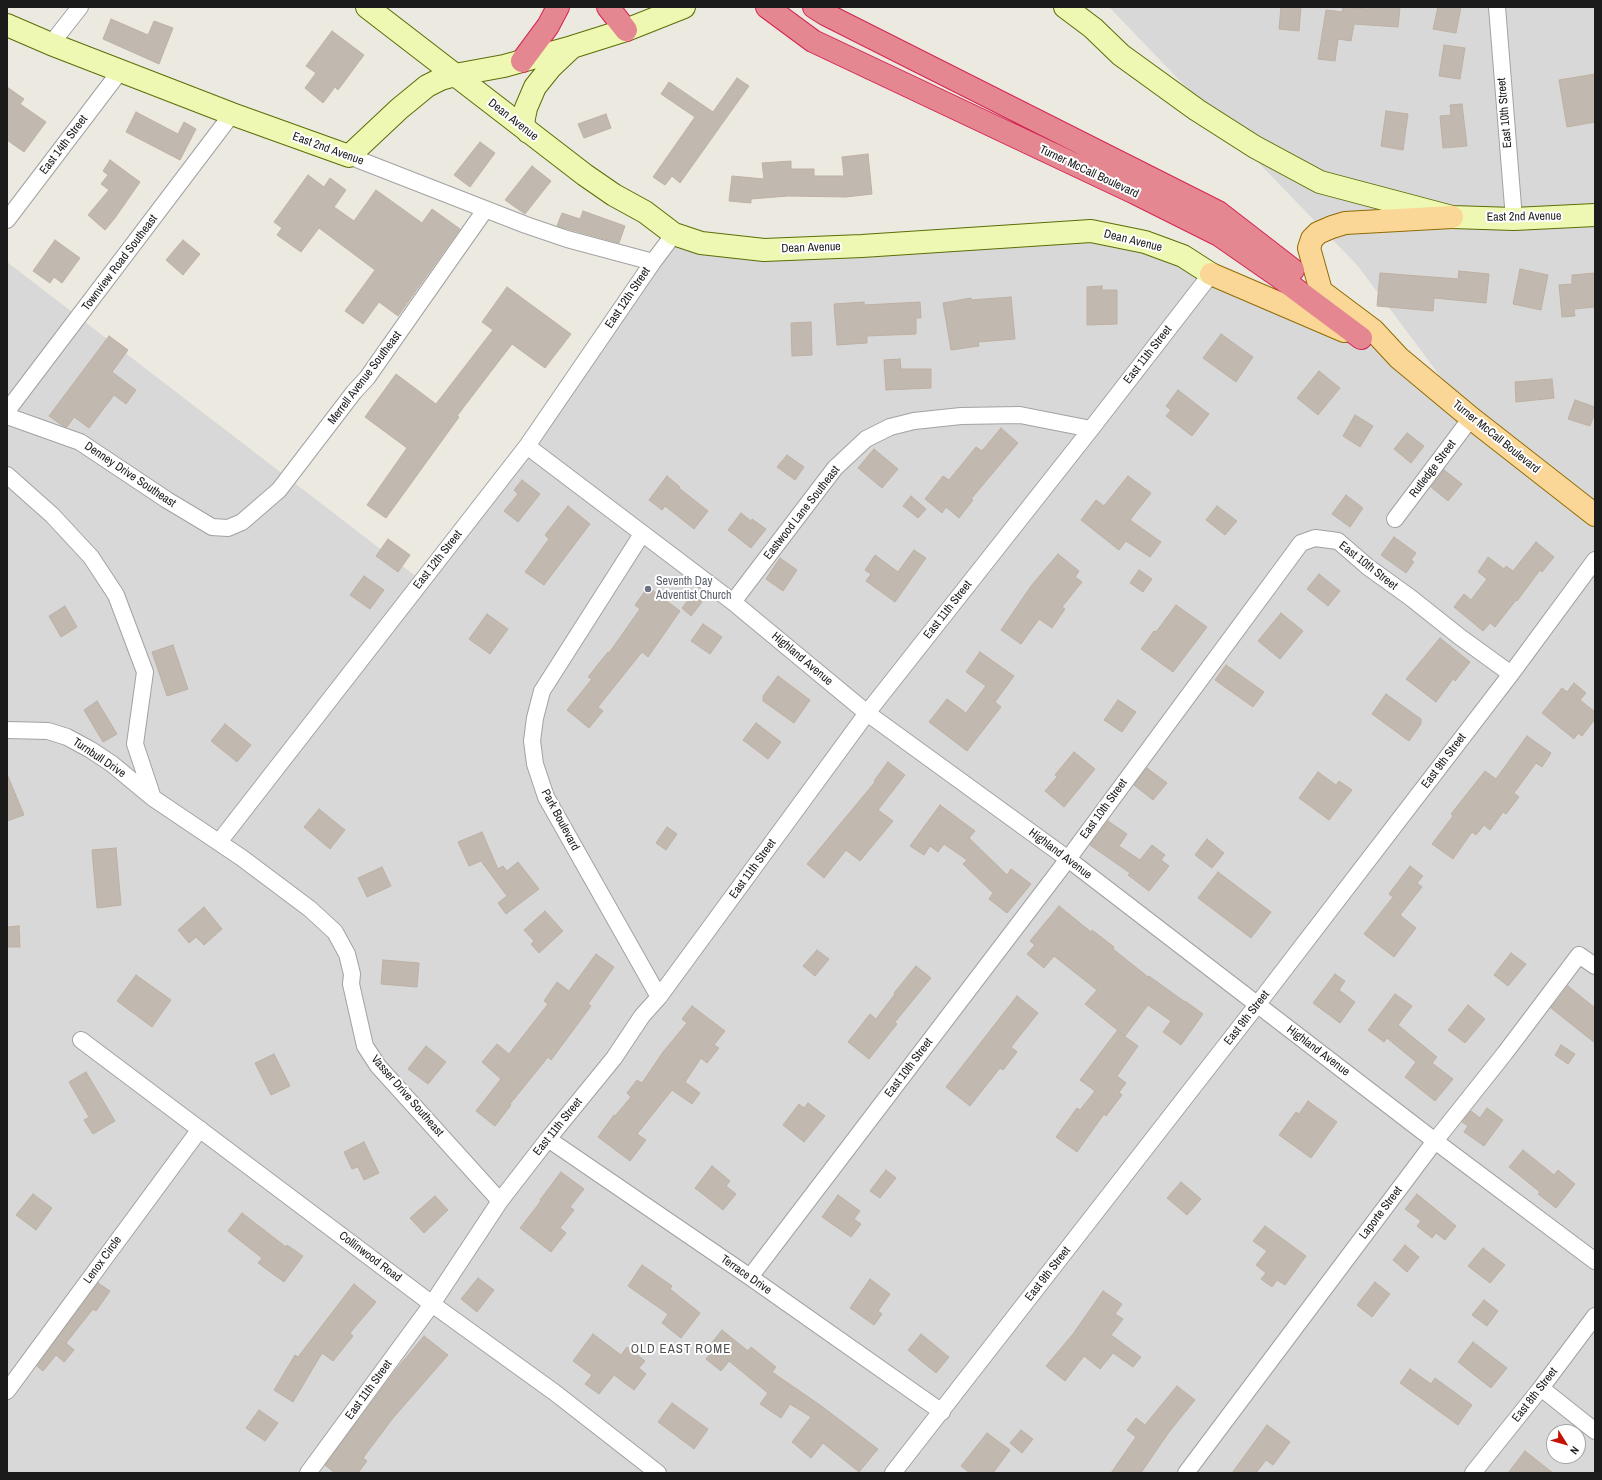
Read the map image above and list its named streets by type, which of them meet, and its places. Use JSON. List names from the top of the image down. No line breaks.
{"streets":{"highway":["Turner McCall Boulevard"],"main road":["Dean Avenue","East 2nd Avenue"],"street":["East 10th Street","East 14th Street","Townview Road Southeast","East 12th Street","East 11th Street","Merrell Avenue Southeast","Rutledge Street","Denney Drive Southeast","Eastwood Lane Southeast","Highland Avenue","Turnbull Drive","East 9th Street","Park Boulevard","Vasser Drive Southeast","Laporte Street","Collinwood Road","Lenox Circle","Terrace Drive","East 8th Street"]},"crossings":[["East 10th Street","East 2nd Avenue"],["East 10th Street","Highland Avenue"],["East 10th Street","East 9th Street"],["East 10th Street","Terrace Drive"],["Dean Avenue","East 12th Street"],["Dean Avenue","East 11th Street"],["East 14th Street","East 2nd Avenue"],["East 2nd Avenue","Townview Road Southeast"],["East 2nd Avenue","East 12th Street"],["East 2nd Avenue","Merrell Avenue Southeast"],["Turner McCall Boulevard","Rutledge Street"],["East 12th Street","Highland Avenue"],["East 12th Street","Turnbull Drive"],["East 12th Street","Vasser Drive Southeast"],["East 11th Street","Eastwood Lane Southeast"],["East 11th Street","Highland Avenue"],["East 11th Street","Park Boulevard"],["East 11th Street","Vasser Drive Southeast"],["East 11th Street","Collinwood Road"],["East 11th Street","Terrace Drive"],["Merrell Avenue Southeast","Denney Drive Southeast"],["Eastwood Lane Southeast","Highland Avenue"],["Highland Avenue","East 9th Street"],["Highland Avenue","Park Boulevard"],["Highland Avenue","Laporte Street"],["Turnbull Drive","Vasser Drive Southeast"],["East 9th Street","Terrace Drive"],["Collinwood Road","Lenox Circle"]],"districts":["OLD EAST ROME"],"places":["Seventh Day Adventist Church"],"north":"bottom right"}
